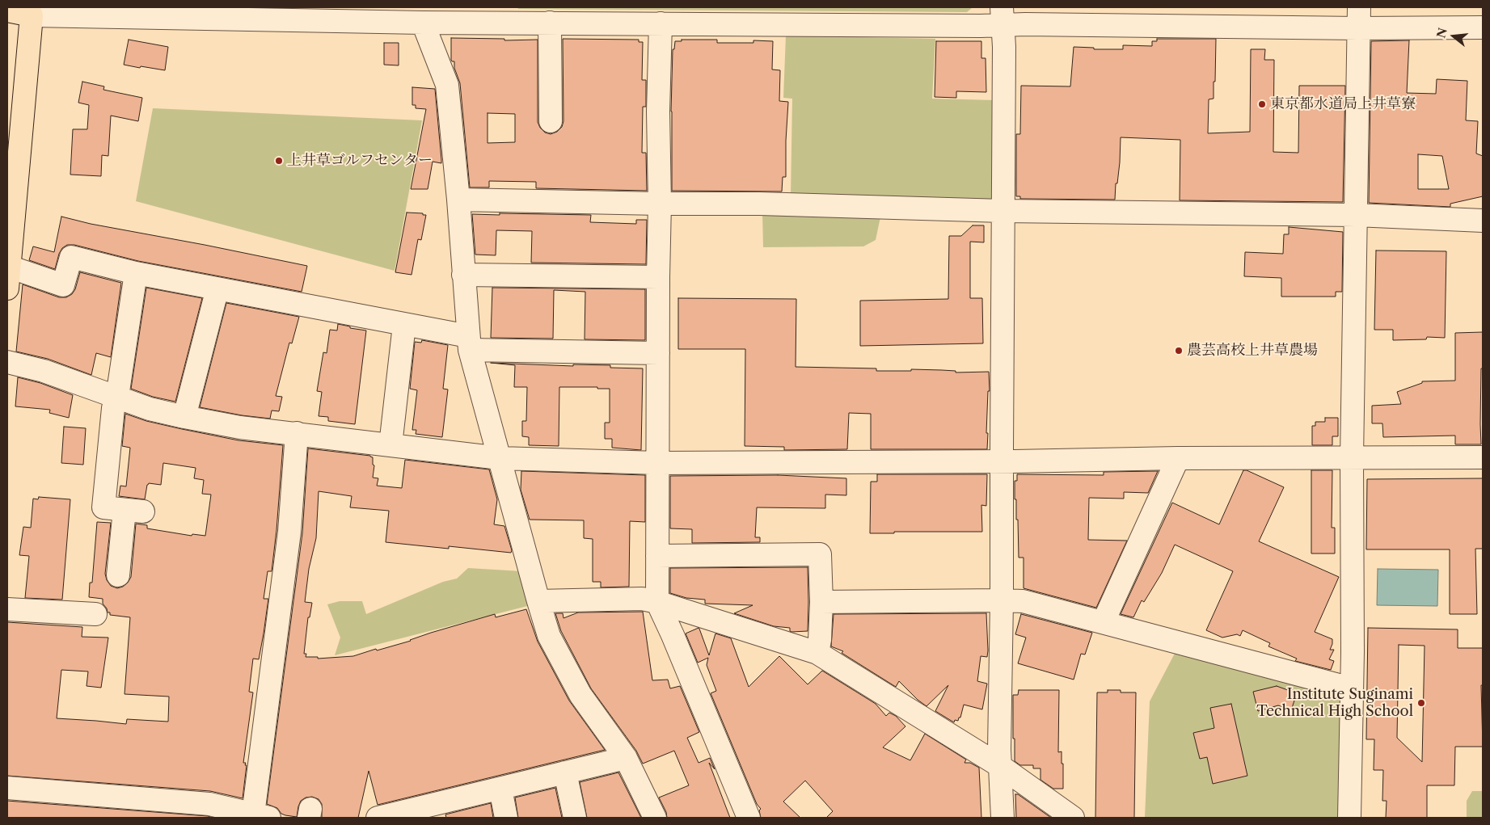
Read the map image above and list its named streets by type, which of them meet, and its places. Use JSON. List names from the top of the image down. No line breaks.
{"places":["東京都水道局上井草寮","上井草ゴルフセンター","農芸高校上井草農場","Institute Suginami Technical High School"],"north":"left"}
